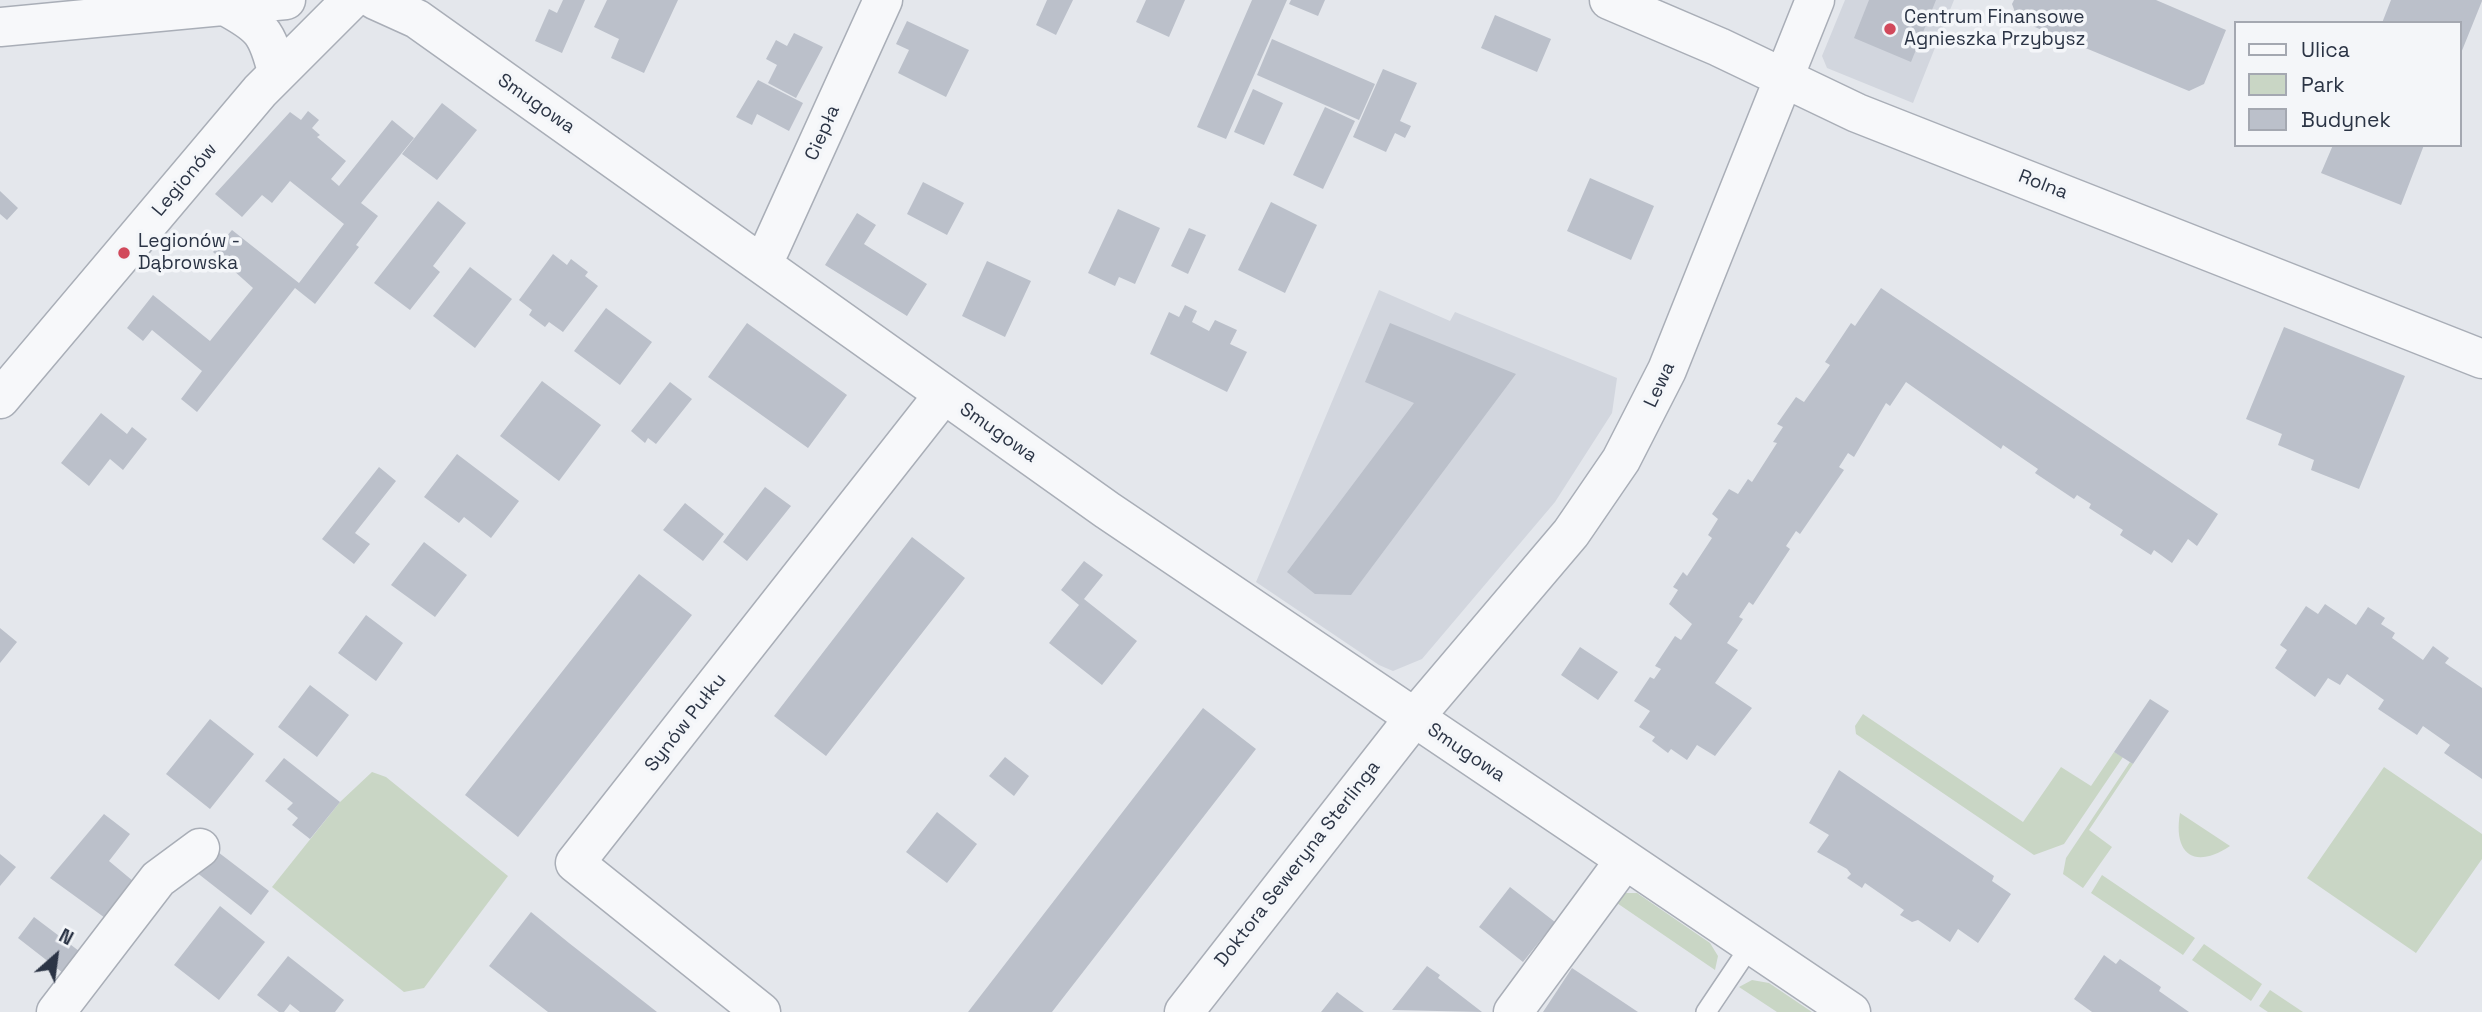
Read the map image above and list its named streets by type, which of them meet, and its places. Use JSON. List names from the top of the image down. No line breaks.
{"streets":{"street":["Smugowa","Ciepła","Legionów","Rolna","Lewa","Synów Pułku","Doktora Seweryna Sterlinga"]},"crossings":[["Smugowa","Ciepła"],["Smugowa","Lewa"],["Smugowa","Synów Pułku"],["Smugowa","Doktora Seweryna Sterlinga"],["Rolna","Lewa"],["Lewa","Doktora Seweryna Sterlinga"]],"places":["Centrum Finansowe Agnieszka Przybysz","Legionów - Dąbrowska"],"legend":["Ulica","Park","Budynek"],"north":"top right"}
